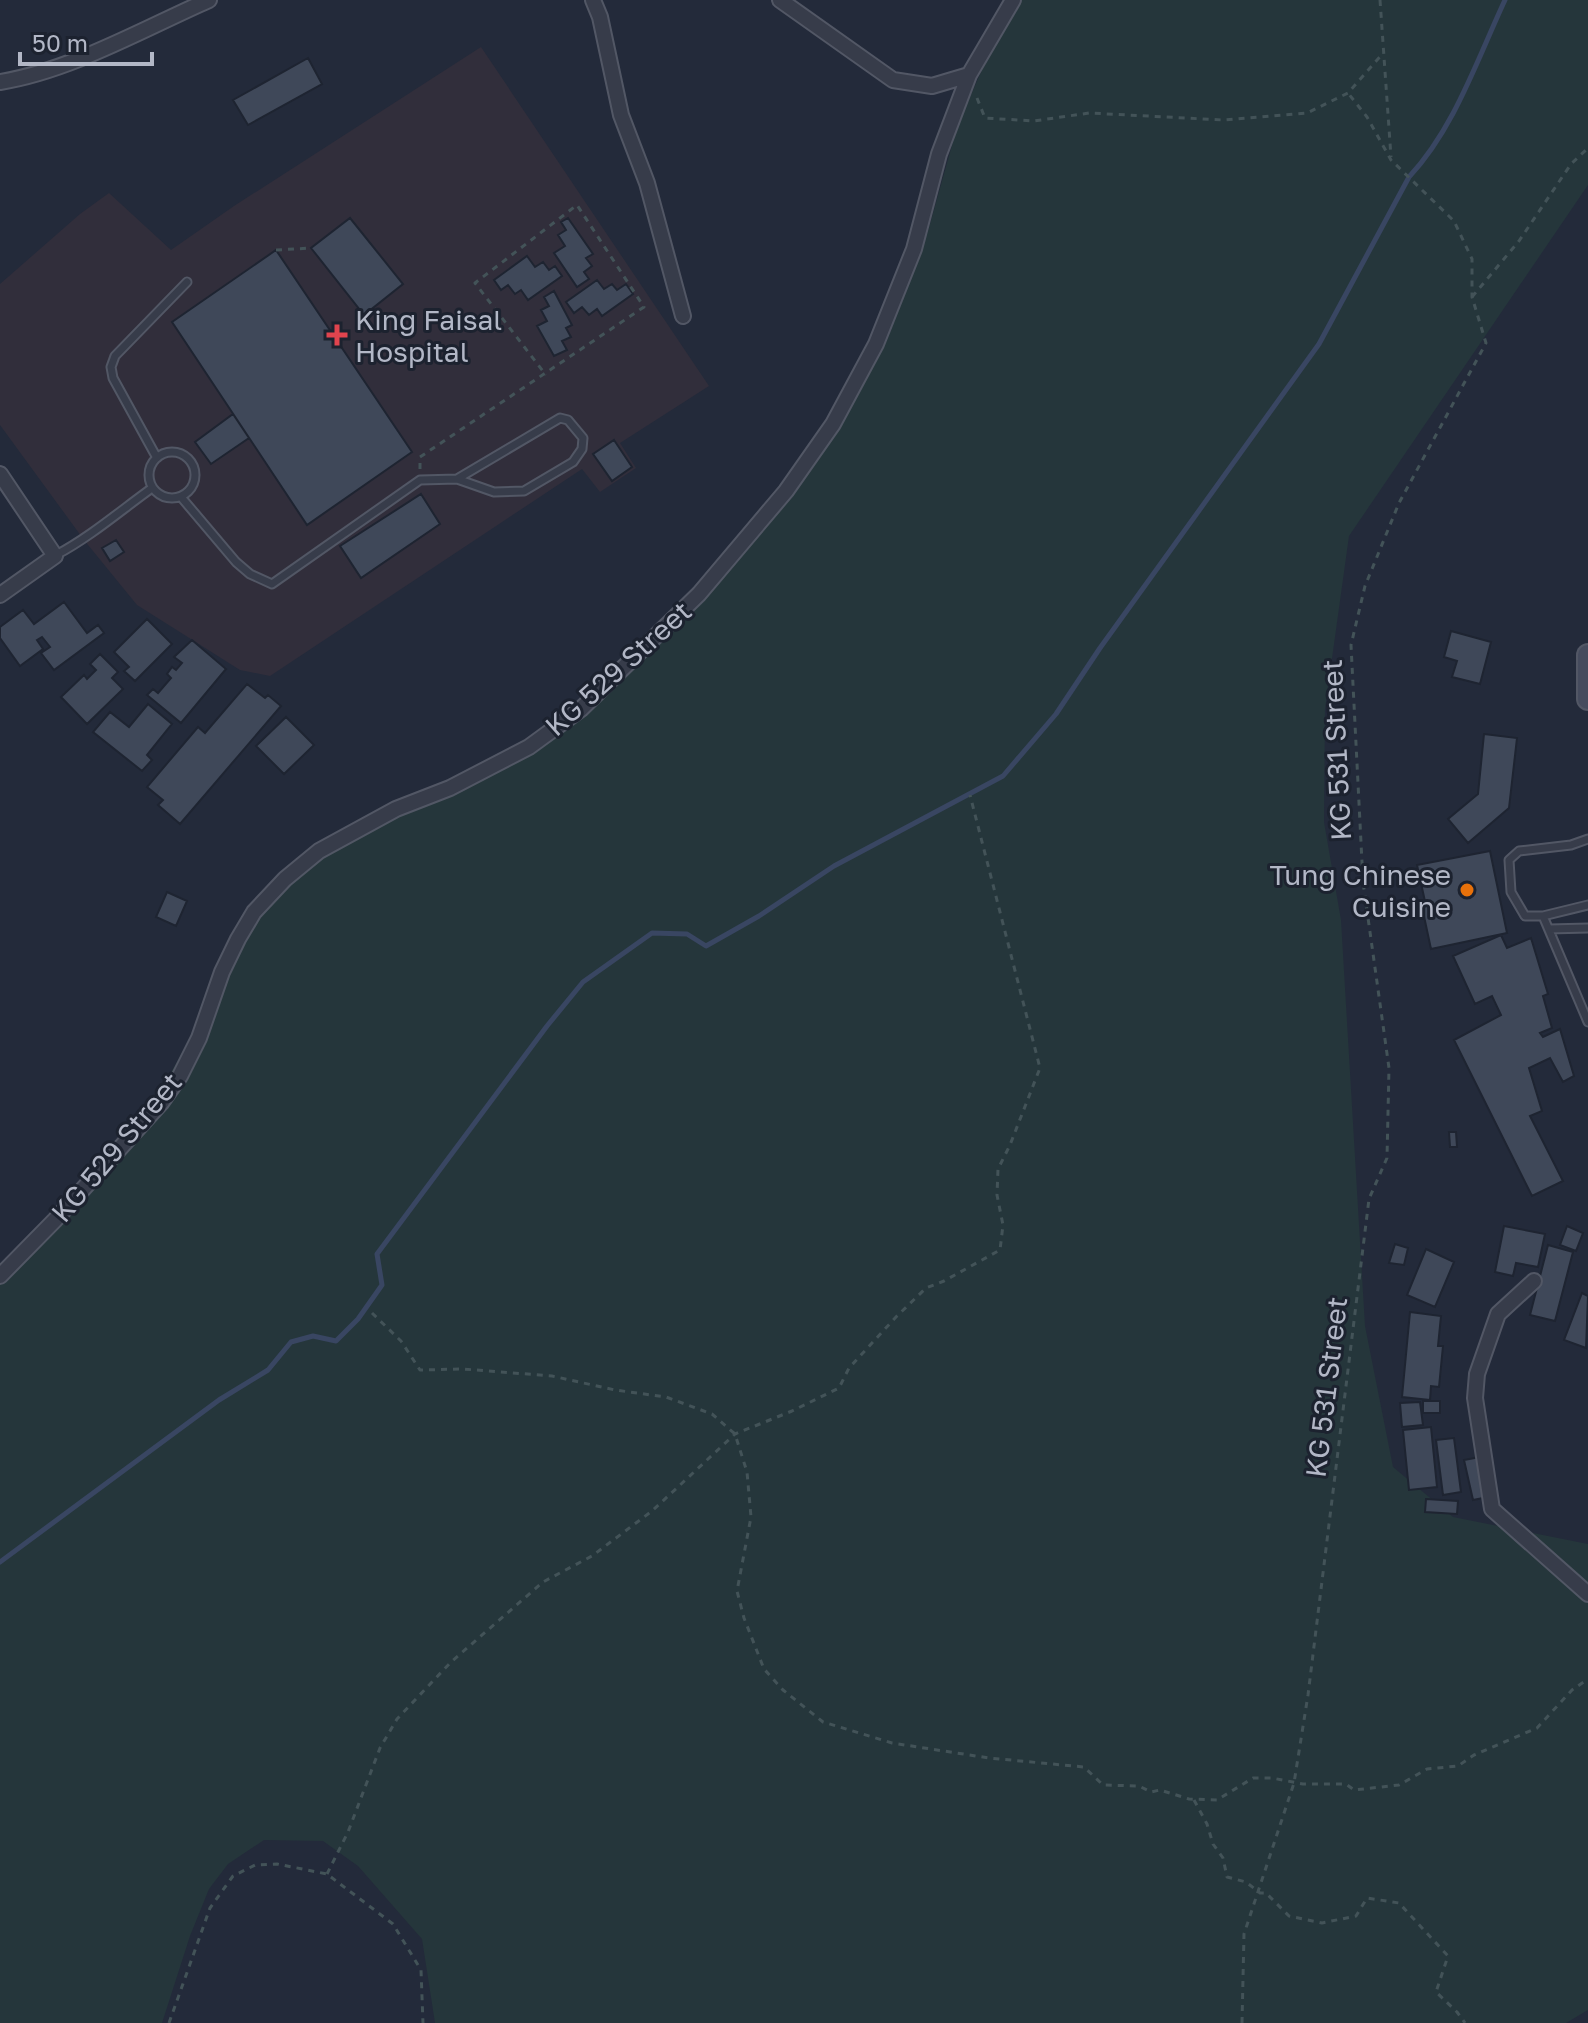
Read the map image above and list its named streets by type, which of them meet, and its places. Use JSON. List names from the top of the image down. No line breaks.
{"streets":{"street":["KG 529 Street"],"path":["KG 531 Street"]},"places":{"health":["King Faisal Hospital"],"other":["Tung Chinese Cuisine"]},"scale_bar":"50 m"}
